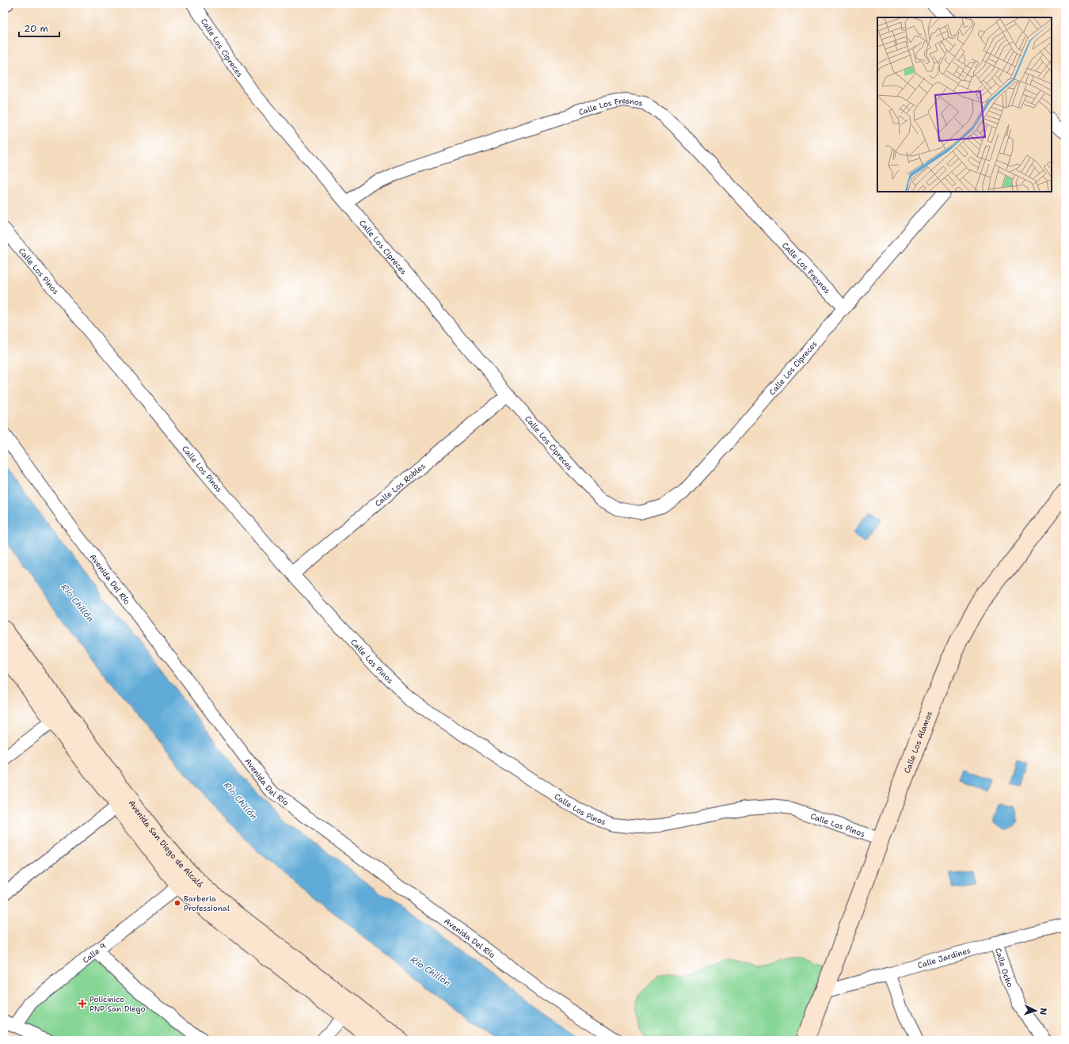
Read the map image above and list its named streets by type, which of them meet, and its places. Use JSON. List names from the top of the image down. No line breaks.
{"streets":{"main road":["Calle Los Alamos","Avenida San Diego de Alcalá"],"street":["Calle Los Cipreces","Calle Los Fresnos","Calle Los Pinos","Calle Los Robles","Avenida Del Río","Calle 9","Calle Jardines","Calle Ocho"]},"crossings":[["Calle Los Cipreces","Calle Los Fresnos"],["Calle Los Cipreces","Calle Los Robles"],["Calle Los Pinos","Calle Los Robles"],["Calle Los Pinos","Calle Los Alamos"],["Calle Los Alamos","Calle Jardines"],["Avenida San Diego de Alcalá","Calle 9"],["Calle Jardines","Calle Ocho"]],"water":["Río Chillón"],"places":{"other":["Barberia Professional"],"health":["Policínico PNP San Diego"]},"scale_bar":"20 m","north":"right"}
